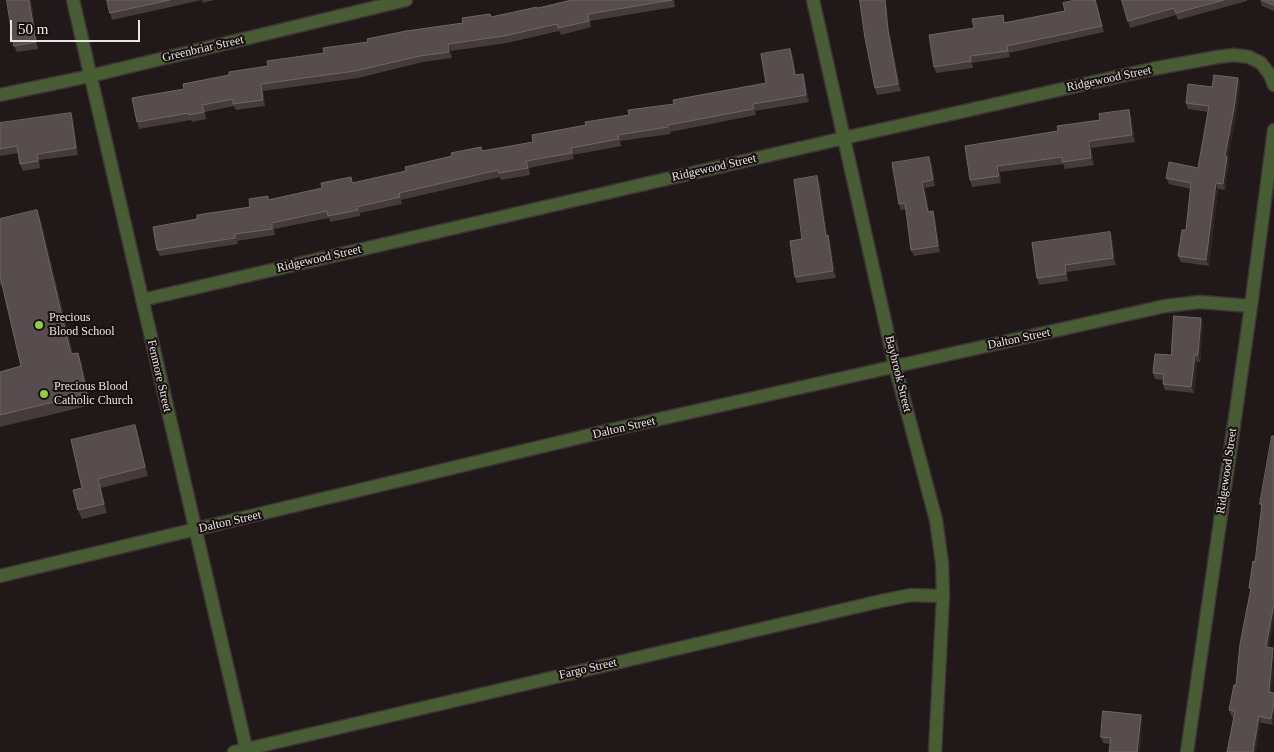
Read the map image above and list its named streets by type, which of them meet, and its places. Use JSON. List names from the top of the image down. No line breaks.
{"streets":{"street":["Greenbriar Street","Ridgewood Street","Dalton Street","Baybrook Street","Fenmore Street","Fargo Street"]},"crossings":[["Greenbriar Street","Fenmore Street"],["Ridgewood Street","Dalton Street"],["Ridgewood Street","Baybrook Street"],["Ridgewood Street","Fenmore Street"],["Dalton Street","Baybrook Street"],["Dalton Street","Fenmore Street"],["Baybrook Street","Fargo Street"],["Fenmore Street","Fargo Street"]],"places":["Precious Blood School","Precious Blood Catholic Church"],"scale_bar":"50 m"}
